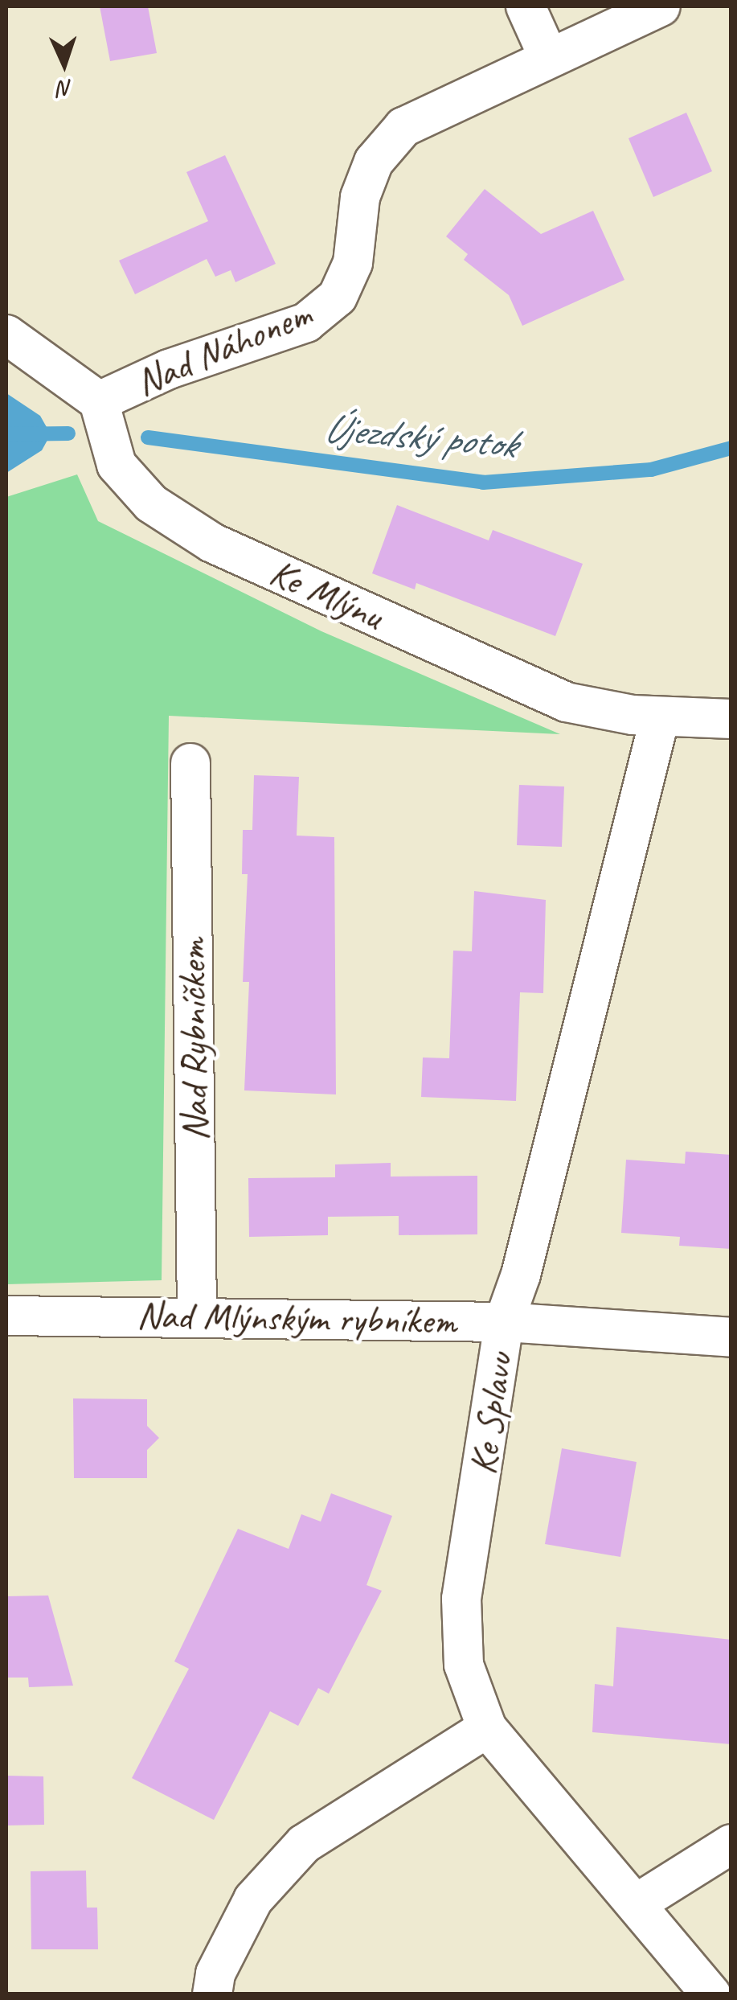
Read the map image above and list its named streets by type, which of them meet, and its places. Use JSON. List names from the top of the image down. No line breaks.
{"streets":{"street":["Nad Náhonem","Ke Mlýnu","Nad Rybníčkem","Nad Mlýnským rybníkem","Ke Splavu"]},"crossings":[["Nad Náhonem","Ke Mlýnu"],["Ke Mlýnu","Ke Splavu"],["Nad Rybníčkem","Nad Mlýnským rybníkem"],["Nad Mlýnským rybníkem","Ke Splavu"]],"water":["Újezdský potok"],"north":"bottom"}
